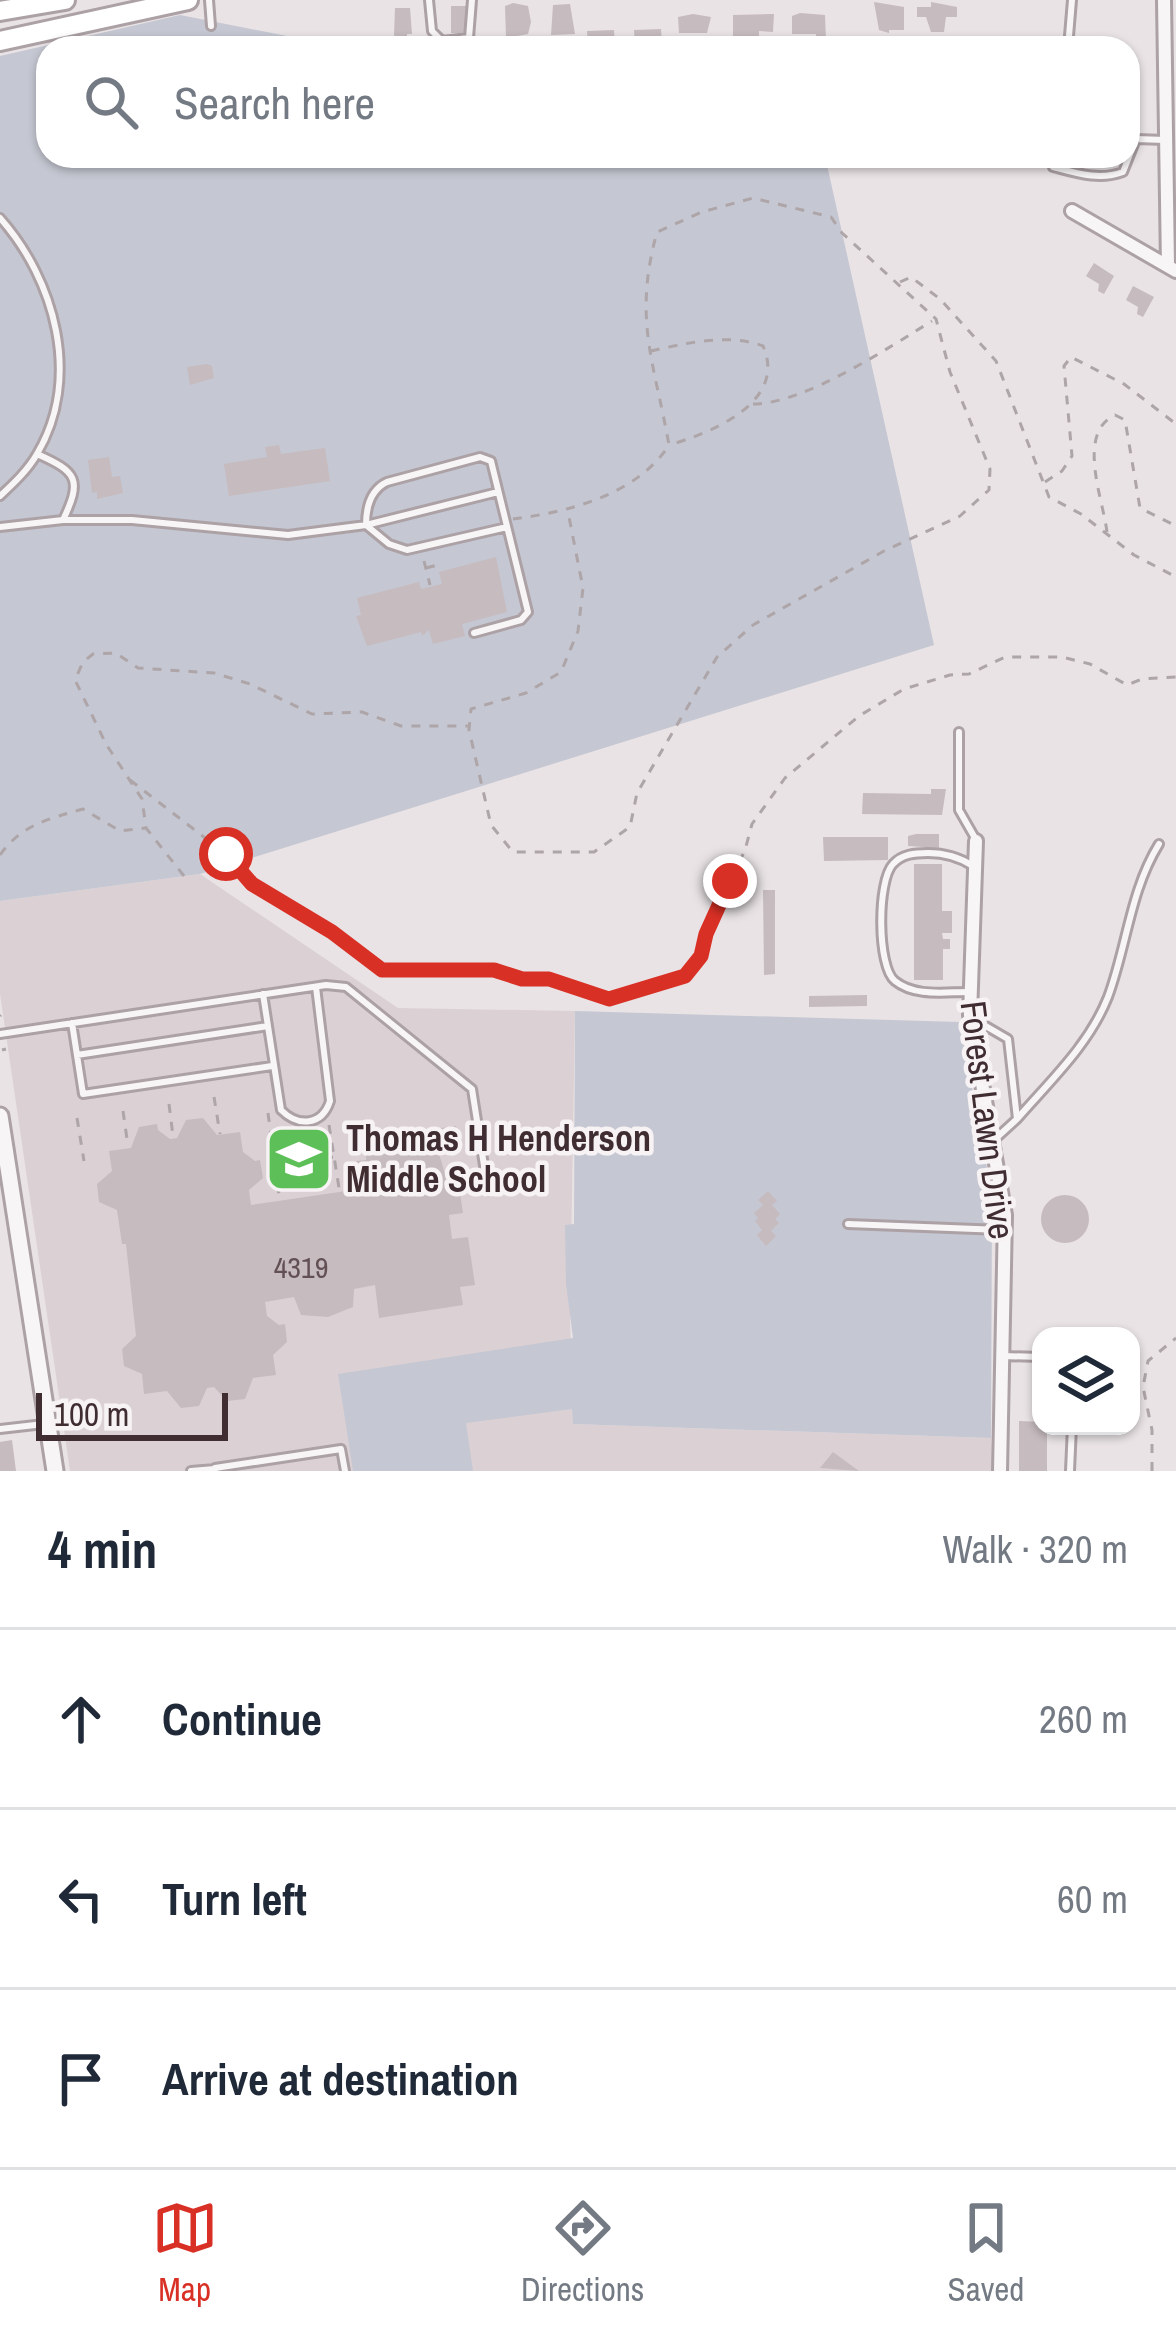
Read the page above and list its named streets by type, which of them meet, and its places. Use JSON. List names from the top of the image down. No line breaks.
{"streets":{"street":["Forest Lawn Drive"]},"places":{"school or university":["Thomas H Henderson Middle School"]},"house_numbers":["4319"],"scale_bar":"100 m","page":{"search":"Search here","scale":"100 m","heading":["4 min","Walk · 320 m"],"list":[["Continue","260 m"],["Turn left","60 m"],"Arrive at destination"],"nav":["Map","Directions","Saved"]}}
